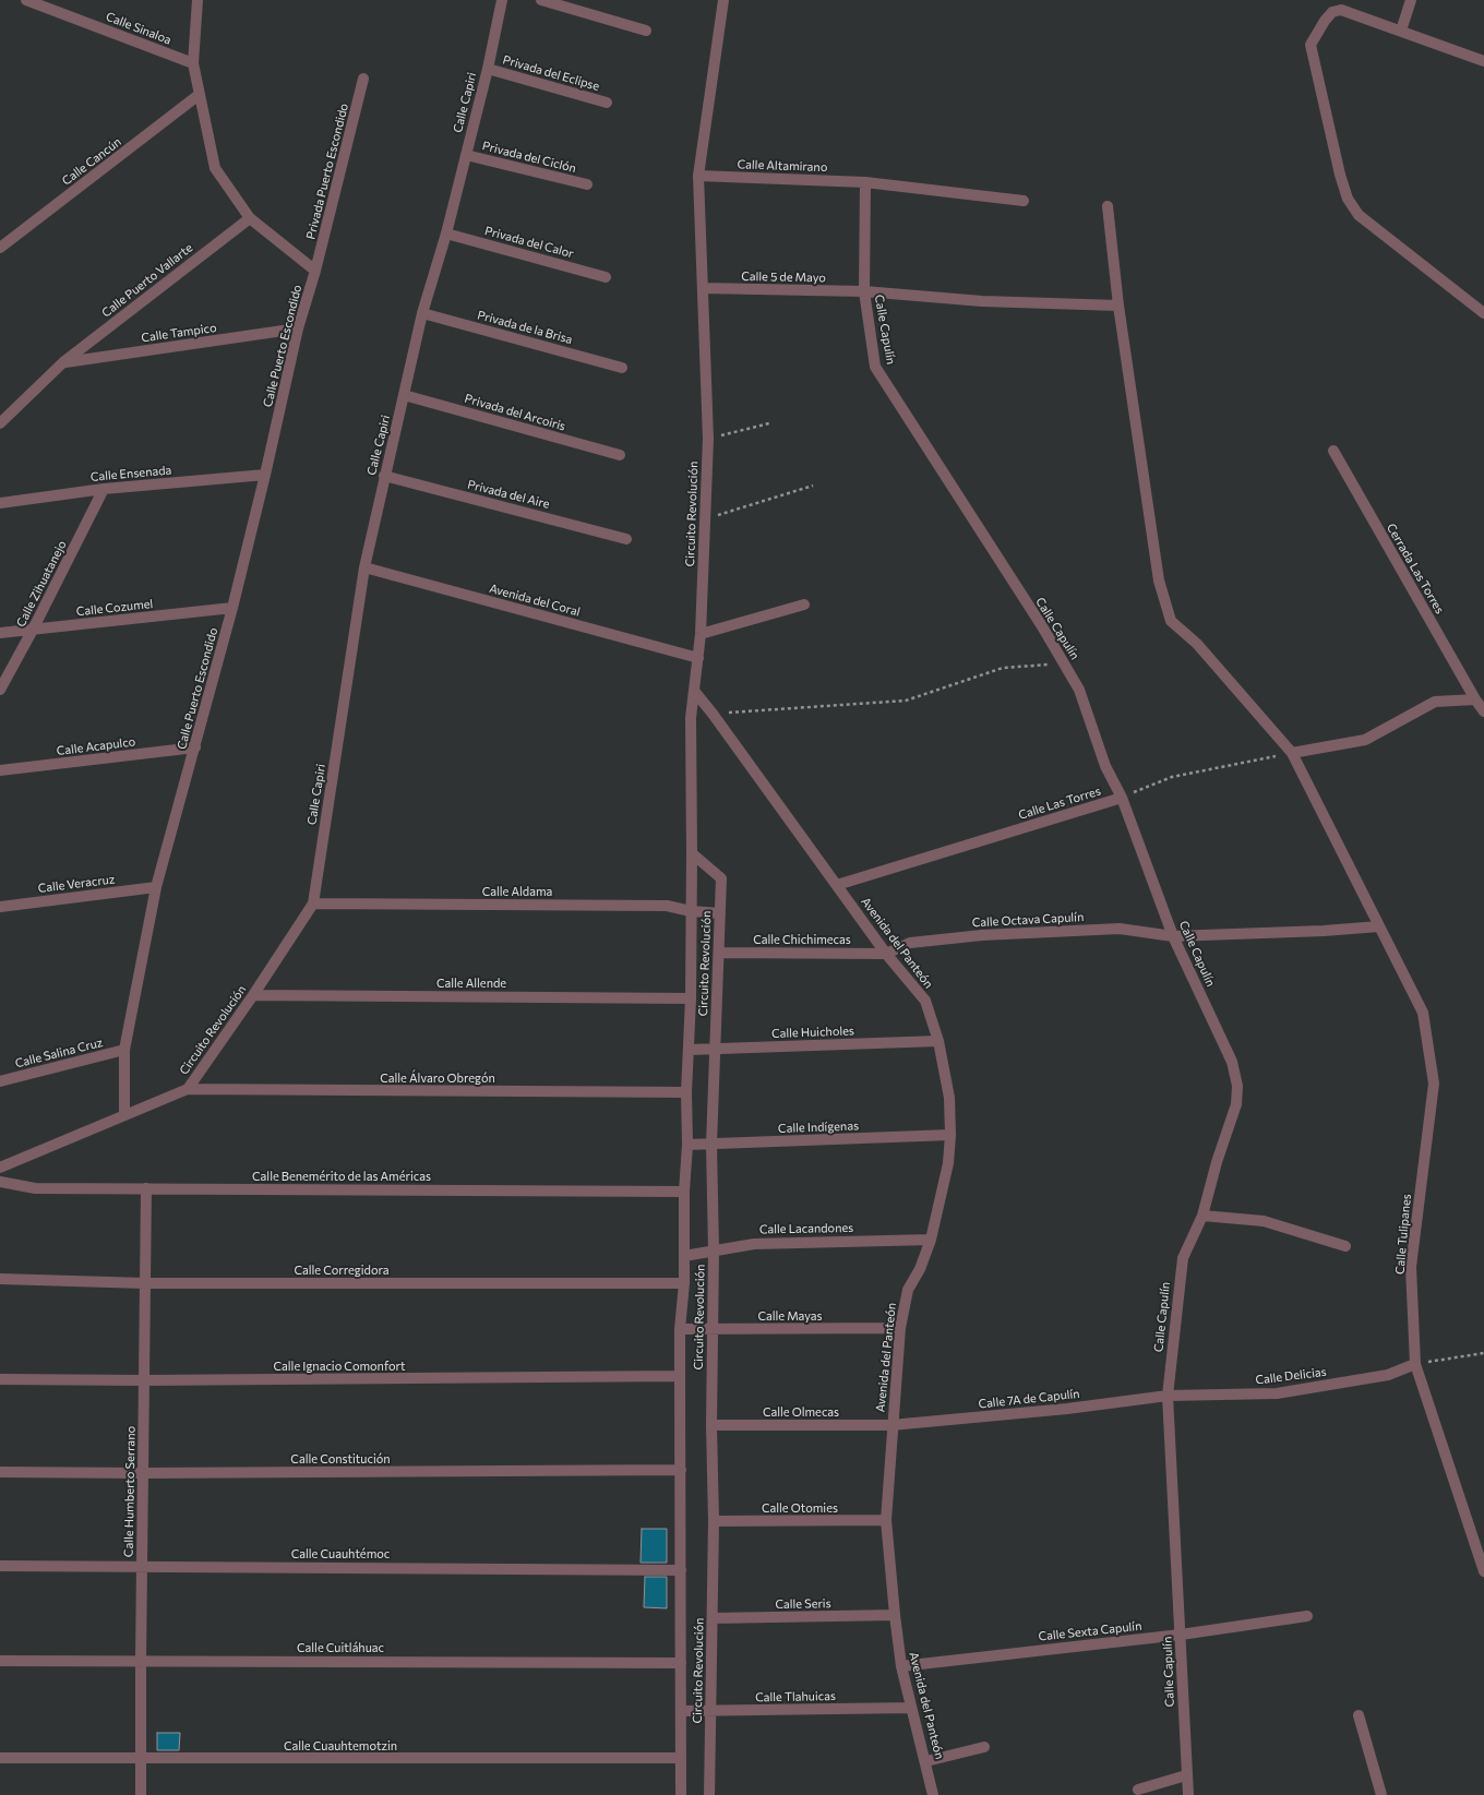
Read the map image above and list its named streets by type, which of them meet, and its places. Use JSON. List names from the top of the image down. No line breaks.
{"streets":{"street":["Calle Sinaloa","Privada del Eclipse","Calle Capiri","Privada del Ciclón","Calle Cancún","Calle Altamirano","Privada Puerto Escondido","Privada del Calor","Calle 5 de Mayo","Calle Puerto Vallarte","Privada de la Brisa","Calle Capulín","Calle Tampico","Calle Puerto Escondido","Privada del Arcoiris","Calle Ensenada","Privada del Aire","Circuito Revolución","Cerrada Las Torres","Calle Zihuatanejo","Avenida del Coral","Calle Cozumel","Calle Acapulco","Calle Las Torres","Calle Veracruz","Calle Aldama","Calle Octava Capulín","Calle Chichimecas","Avenida del Panteón","Calle Allende","Calle Huicholes","Calle Salina Cruz","Calle Álvaro Obregón","Calle Indígenas","Calle Benemérito de las Américas","Calle Lacandones","Calle Tulipanes","Calle Corregidora","Calle Mayas","Calle Ignacio Comonfort","Calle Delicias","Calle 7A de Capulín","Calle Olmecas","Calle Constitución","Calle Humberto Serrano","Calle Otomies","Calle Cuauhtémoc","Calle Seris","Calle Sexta Capulín","Calle Cuitláhuac","Calle Tlahuicas","Calle Cuauhtemotzin"]},"crossings":[["Privada del Eclipse","Calle Capiri"],["Calle Capiri","Privada del Ciclón"],["Calle Capiri","Privada del Calor"],["Calle Capiri","Privada de la Brisa"],["Calle Capiri","Privada del Arcoiris"],["Calle Capiri","Privada del Aire"],["Calle Capiri","Circuito Revolución"],["Calle Capiri","Avenida del Coral"],["Calle Capiri","Calle Aldama"],["Calle Altamirano","Calle Capulín"],["Calle Altamirano","Circuito Revolución"],["Privada Puerto Escondido","Calle Puerto Escondido"],["Calle 5 de Mayo","Calle Capulín"],["Calle 5 de Mayo","Circuito Revolución"],["Calle Puerto Vallarte","Calle Tampico"],["Calle Capulín","Calle Las Torres"],["Calle Capulín","Calle Octava Capulín"],["Calle Capulín","Calle Delicias"],["Calle Capulín","Calle 7A de Capulín"],["Calle Capulín","Calle Sexta Capulín"],["Calle Tampico","Calle Puerto Escondido"],["Calle Puerto Escondido","Calle Ensenada"],["Calle Puerto Escondido","Circuito Revolución"],["Calle Puerto Escondido","Calle Cozumel"],["Calle Puerto Escondido","Calle Acapulco"],["Calle Puerto Escondido","Calle Veracruz"],["Calle Puerto Escondido","Calle Salina Cruz"],["Calle Ensenada","Calle Zihuatanejo"],["Circuito Revolución","Avenida del Coral"],["Circuito Revolución","Calle Aldama"],["Circuito Revolución","Calle Chichimecas"],["Circuito Revolución","Avenida del Panteón"],["Circuito Revolución","Calle Allende"],["Circuito Revolución","Calle Huicholes"],["Circuito Revolución","Calle Álvaro Obregón"],["Circuito Revolución","Calle Indígenas"],["Circuito Revolución","Calle Benemérito de las Américas"],["Circuito Revolución","Calle Lacandones"],["Circuito Revolución","Calle Corregidora"],["Circuito Revolución","Calle Mayas"],["Circuito Revolución","Calle Ignacio Comonfort"],["Circuito Revolución","Calle Olmecas"],["Circuito Revolución","Calle Constitución"],["Circuito Revolución","Calle Otomies"],["Circuito Revolución","Calle Cuauhtémoc"],["Circuito Revolución","Calle Seris"],["Circuito Revolución","Calle Cuitláhuac"],["Circuito Revolución","Calle Tlahuicas"],["Circuito Revolución","Calle Cuauhtemotzin"],["Calle Zihuatanejo","Calle Cozumel"],["Calle Las Torres","Avenida del Panteón"],["Calle Octava Capulín","Calle Chichimecas"],["Calle Octava Capulín","Avenida del Panteón"],["Calle Octava Capulín","Calle Tulipanes"],["Calle Chichimecas","Avenida del Panteón"],["Avenida del Panteón","Calle Huicholes"],["Avenida del Panteón","Calle Indígenas"],["Avenida del Panteón","Calle Lacandones"],["Avenida del Panteón","Calle Mayas"],["Avenida del Panteón","Calle 7A de Capulín"],["Avenida del Panteón","Calle Olmecas"],["Avenida del Panteón","Calle Otomies"],["Avenida del Panteón","Calle Seris"],["Avenida del Panteón","Calle Sexta Capulín"],["Avenida del Panteón","Calle Tlahuicas"],["Calle Benemérito de las Américas","Calle Humberto Serrano"],["Calle Tulipanes","Calle Delicias"],["Calle Corregidora","Calle Humberto Serrano"],["Calle Ignacio Comonfort","Calle Humberto Serrano"],["Calle Delicias","Calle 7A de Capulín"],["Calle 7A de Capulín","Calle Olmecas"],["Calle Constitución","Calle Humberto Serrano"],["Calle Humberto Serrano","Calle Cuauhtémoc"],["Calle Humberto Serrano","Calle Cuitláhuac"],["Calle Humberto Serrano","Calle Cuauhtemotzin"]]}
